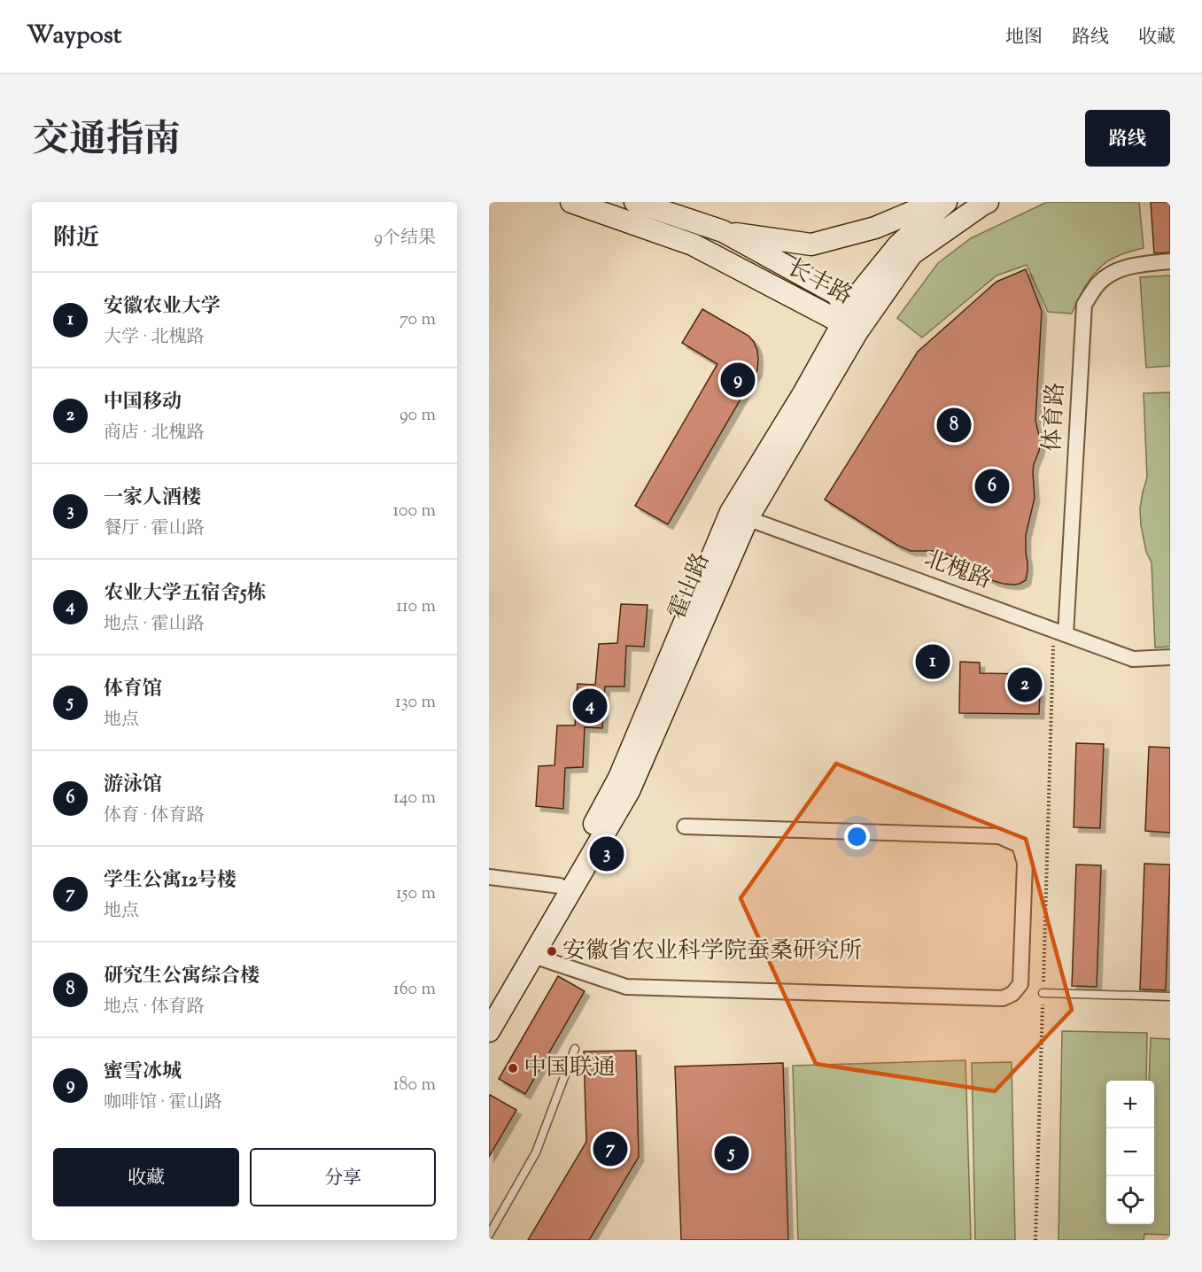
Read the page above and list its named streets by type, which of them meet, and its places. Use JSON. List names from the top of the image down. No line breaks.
{"streets":{"main road":["长丰路","霍山路"],"street":["体育路","北槐路"]},"crossings":[["长丰路","霍山路"],["体育路","北槐路"],["北槐路","霍山路"]],"places":["安徽省农业科学院蚕桑研究所","中国联通"],"page":{"header":"Waypost","nav":["地图","路线","收藏"],"title":"交通指南","buttons":["路线",["收藏","分享"]],"heading":["附近","9个结果"],"list":[{"mark":"1","name":"安徽农业大学","note":"大学 · 北槐路","value":"70 m"},{"mark":"2","name":"中国移动","note":"商店 · 北槐路","value":"90 m"},{"mark":"3","name":"一家人酒楼","note":"餐厅 · 霍山路","value":"100 m"},{"mark":"4","name":"农业大学五宿舍5栋","note":"地点 · 霍山路","value":"110 m"},{"mark":"5","name":"体育馆","note":"地点","value":"130 m"},{"mark":"6","name":"游泳馆","note":"体育 · 体育路","value":"140 m"},{"mark":"7","name":"学生公寓12号楼","note":"地点","value":"150 m"},{"mark":"8","name":"研究生公寓综合楼","note":"地点 · 体育路","value":"160 m"},{"mark":"9","name":"蜜雪冰城","note":"咖啡馆 · 霍山路","value":"180 m"}],"pins":["9","8","6","1","2","4","3","7","5"],"map_buttons":["+","−"]}}
